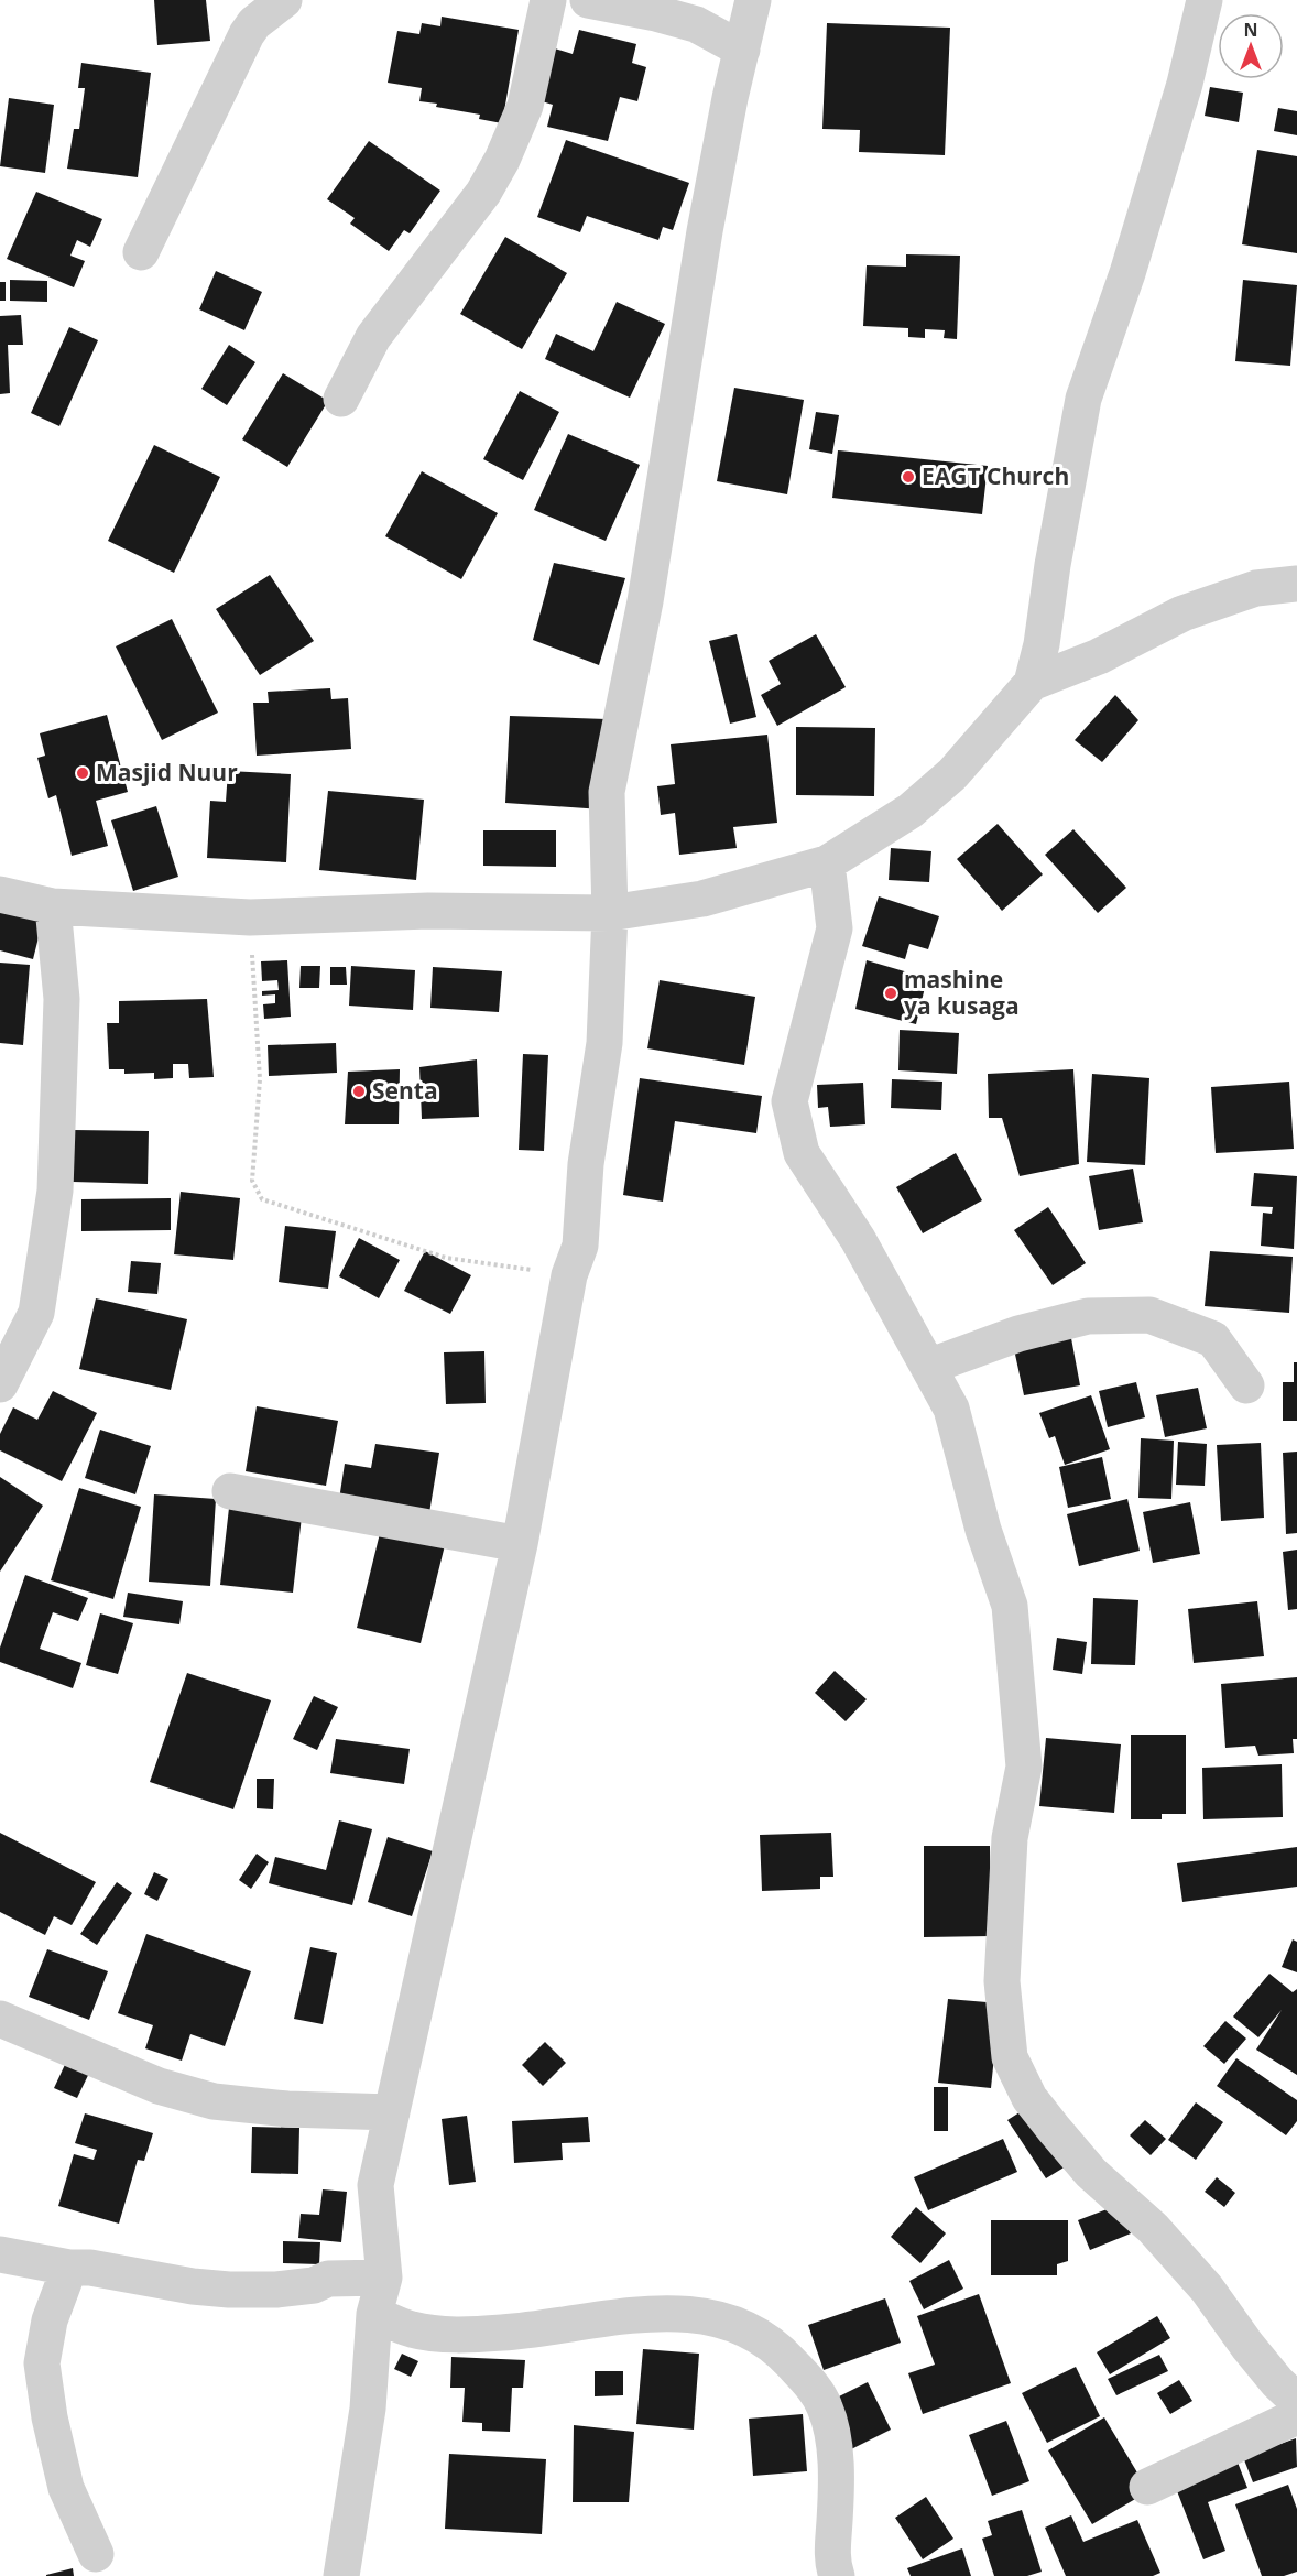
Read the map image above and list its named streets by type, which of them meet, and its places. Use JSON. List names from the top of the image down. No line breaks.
{"places":["EAGT Church","Masjid Nuur","mashine ya kusaga","Senta"],"north":"top"}
